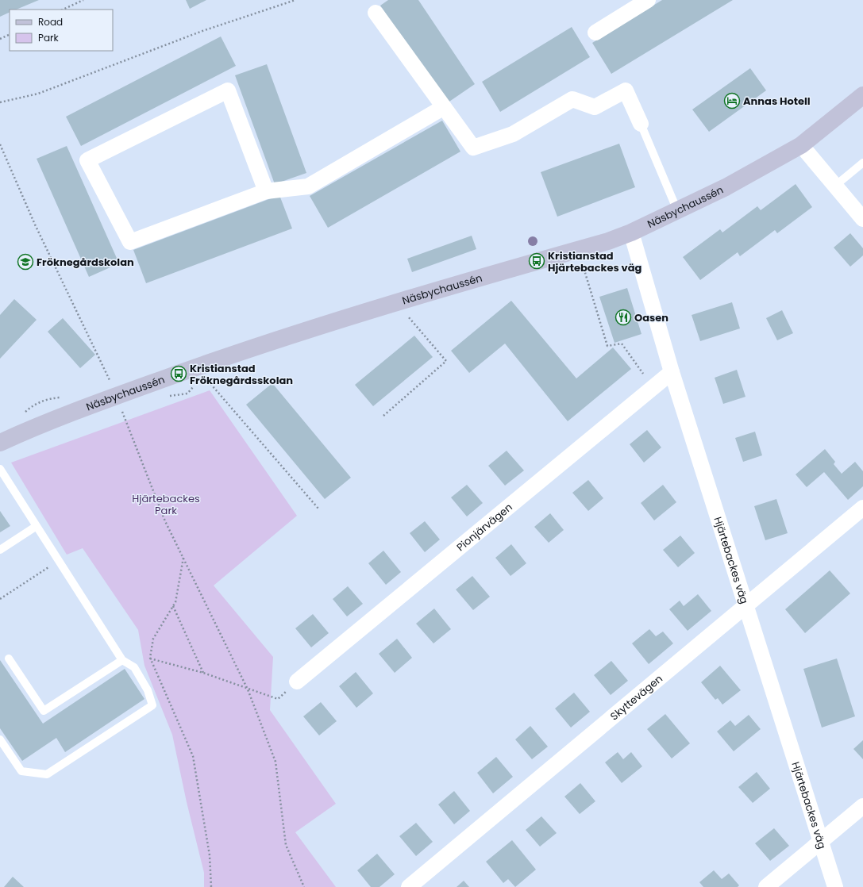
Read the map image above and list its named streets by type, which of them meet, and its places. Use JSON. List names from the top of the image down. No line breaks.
{"streets":{"street":["Näsbychaussén","Pionjärvägen","Hjärtebackes väg","Skyttevägen"]},"crossings":[["Näsbychaussén","Hjärtebackes väg"],["Pionjärvägen","Hjärtebackes väg"],["Hjärtebackes väg","Skyttevägen"]],"parks":["Hjärtebackes Park"],"places":{"hotel":["Annas Hotell"],"bus stop":["Kristianstad Hjärtebackes väg","Kristianstad Fröknegårdsskolan"],"school or university":["Fröknegårdskolan"],"restaurant":["Oasen"]},"legend":["Road","Park"]}
